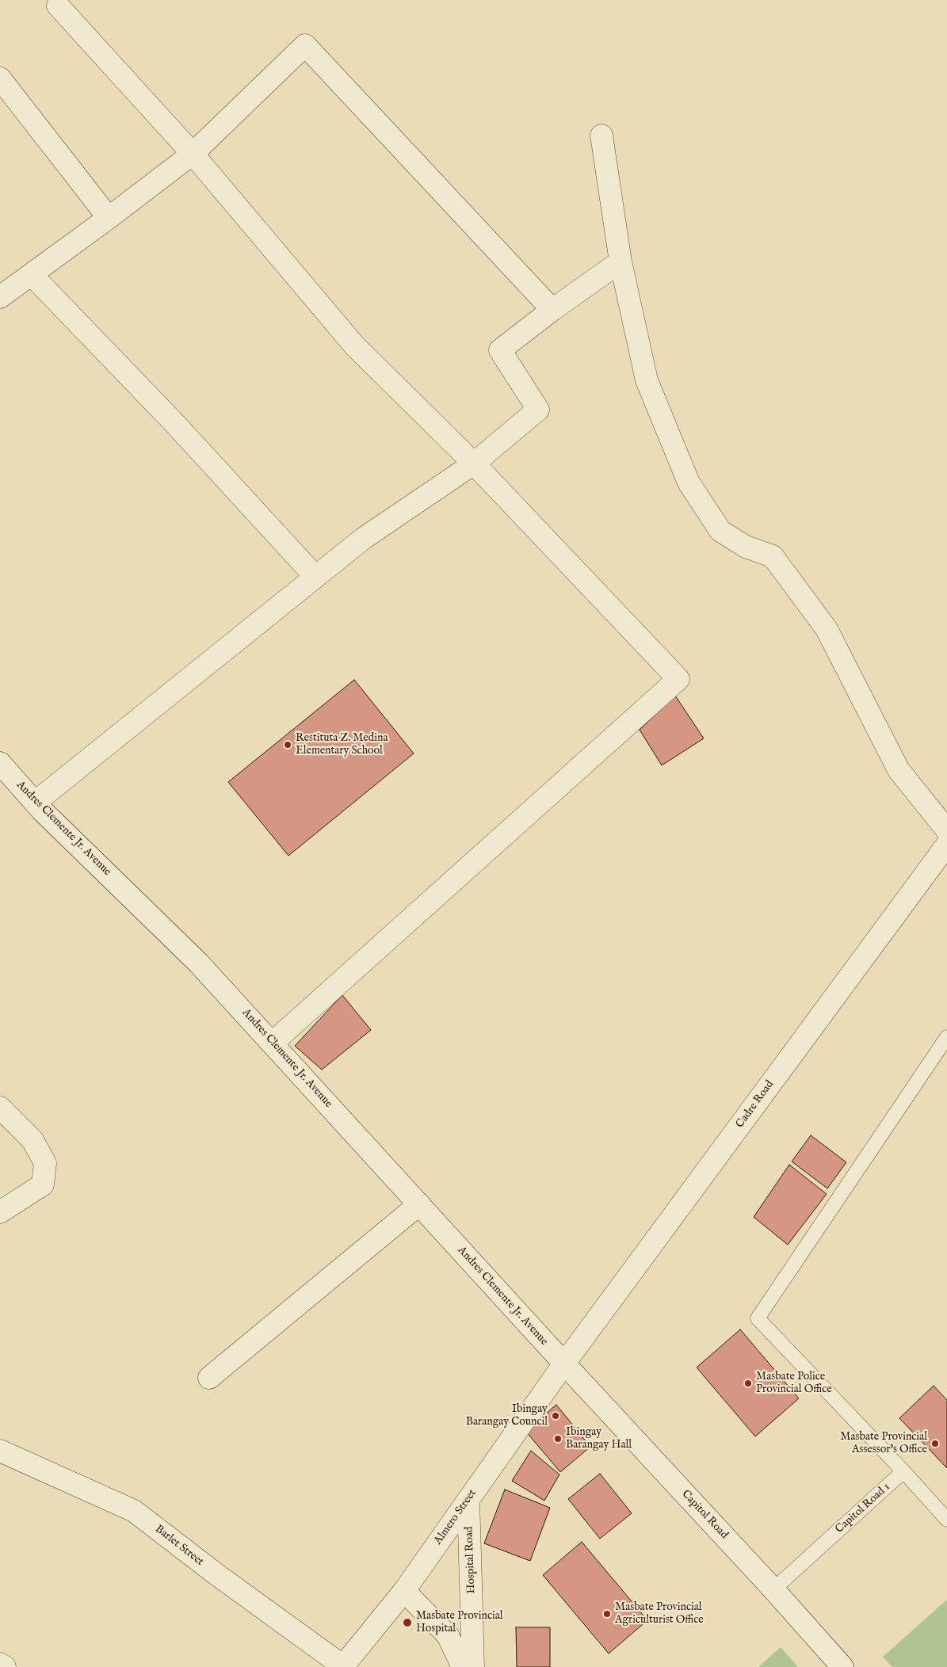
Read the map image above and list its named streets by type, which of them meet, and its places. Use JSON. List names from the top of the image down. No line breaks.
{"streets":{"street":["Andres Clemente Jr. Avenue","Cadre Road","Capitol Road","Almero Street","Barlet Street","Hospital Road"],"lane":["Capitol Road 1"]},"crossings":[["Andres Clemente Jr. Avenue","Cadre Road"],["Andres Clemente Jr. Avenue","Capitol Road"],["Andres Clemente Jr. Avenue","Almero Street"],["Cadre Road","Capitol Road"],["Cadre Road","Almero Street"],["Capitol Road 1","Capitol Road"],["Capitol Road","Almero Street"],["Almero Street","Barlet Street"],["Almero Street","Hospital Road"]],"places":["Restituta Z. Medina Elementary School","Masbate Police Provincial Office","Ibingay Barangay Council","Ibingay Barangay Hall","Masbate Provincial Assessor's Office","Masbate Provincial Agriculturist Office","Masbate Provincial Hospital"]}
